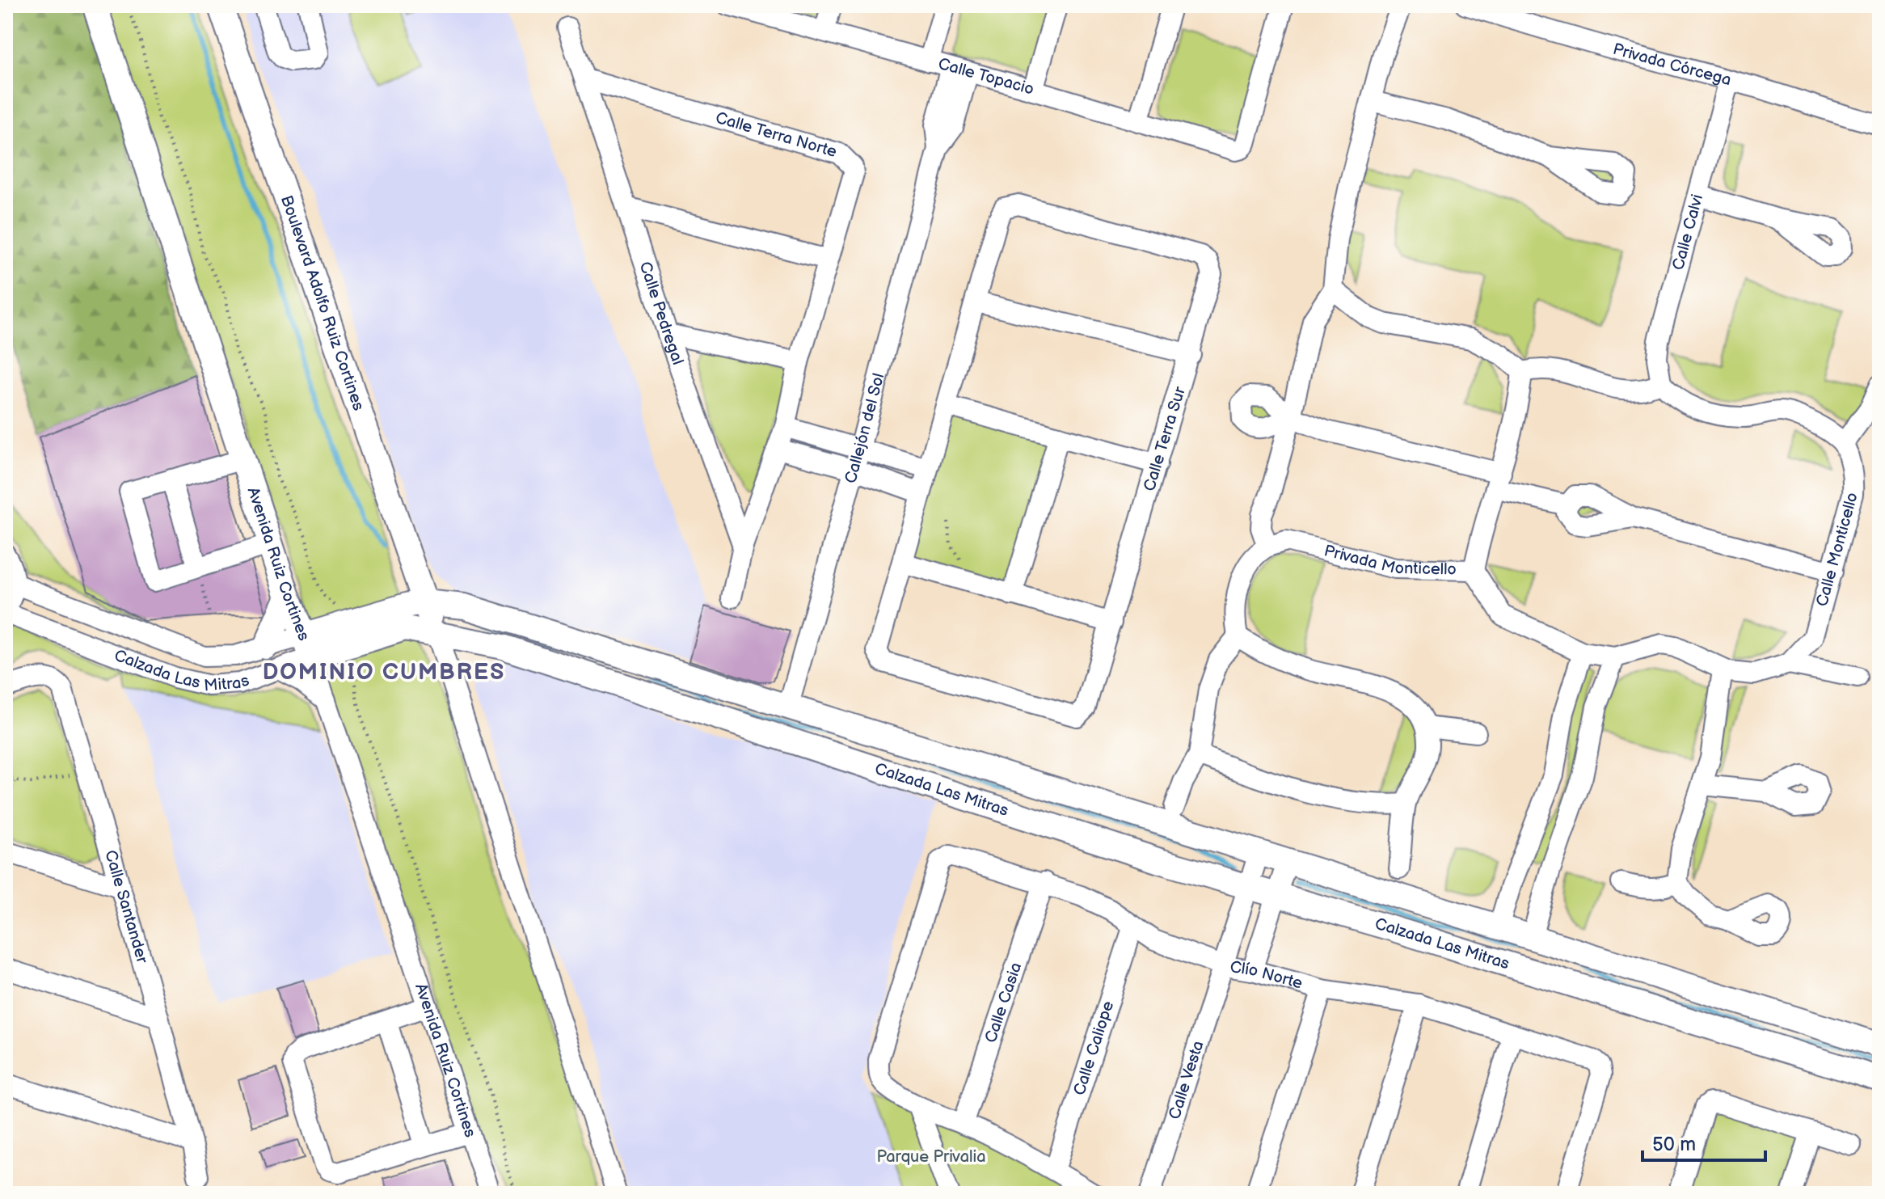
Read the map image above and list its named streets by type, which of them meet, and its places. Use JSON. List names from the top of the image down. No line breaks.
{"streets":{"main road":["Boulevard Adolfo Ruiz Cortines","Avenida Ruiz Cortines","Calzada Las Mitras"],"street":["Privada Córcega","Calle Topacio","Calle Terra Norte","Calle Calvi","Calle Pedregal","Callejón del Sol","Calle Terra Sur","Calle Monticello","Privada Monticello","Calle Santander","Clío Norte","Calle Casia","Calle Caliope","Calle Vesta"]},"crossings":[["Privada Córcega","Calle Calvi"],["Calle Topacio","Callejón del Sol"],["Calle Terra Norte","Calle Pedregal"],["Boulevard Adolfo Ruiz Cortines","Calzada Las Mitras"],["Callejón del Sol","Calzada Las Mitras"],["Avenida Ruiz Cortines","Calzada Las Mitras"],["Calzada Las Mitras","Calle Vesta"],["Clío Norte","Calle Casia"],["Clío Norte","Calle Caliope"],["Clío Norte","Calle Vesta"]],"districts":["DOMINIO CUMBRES"],"parks":["Parque Privalia"],"scale_bar":"50 m"}
